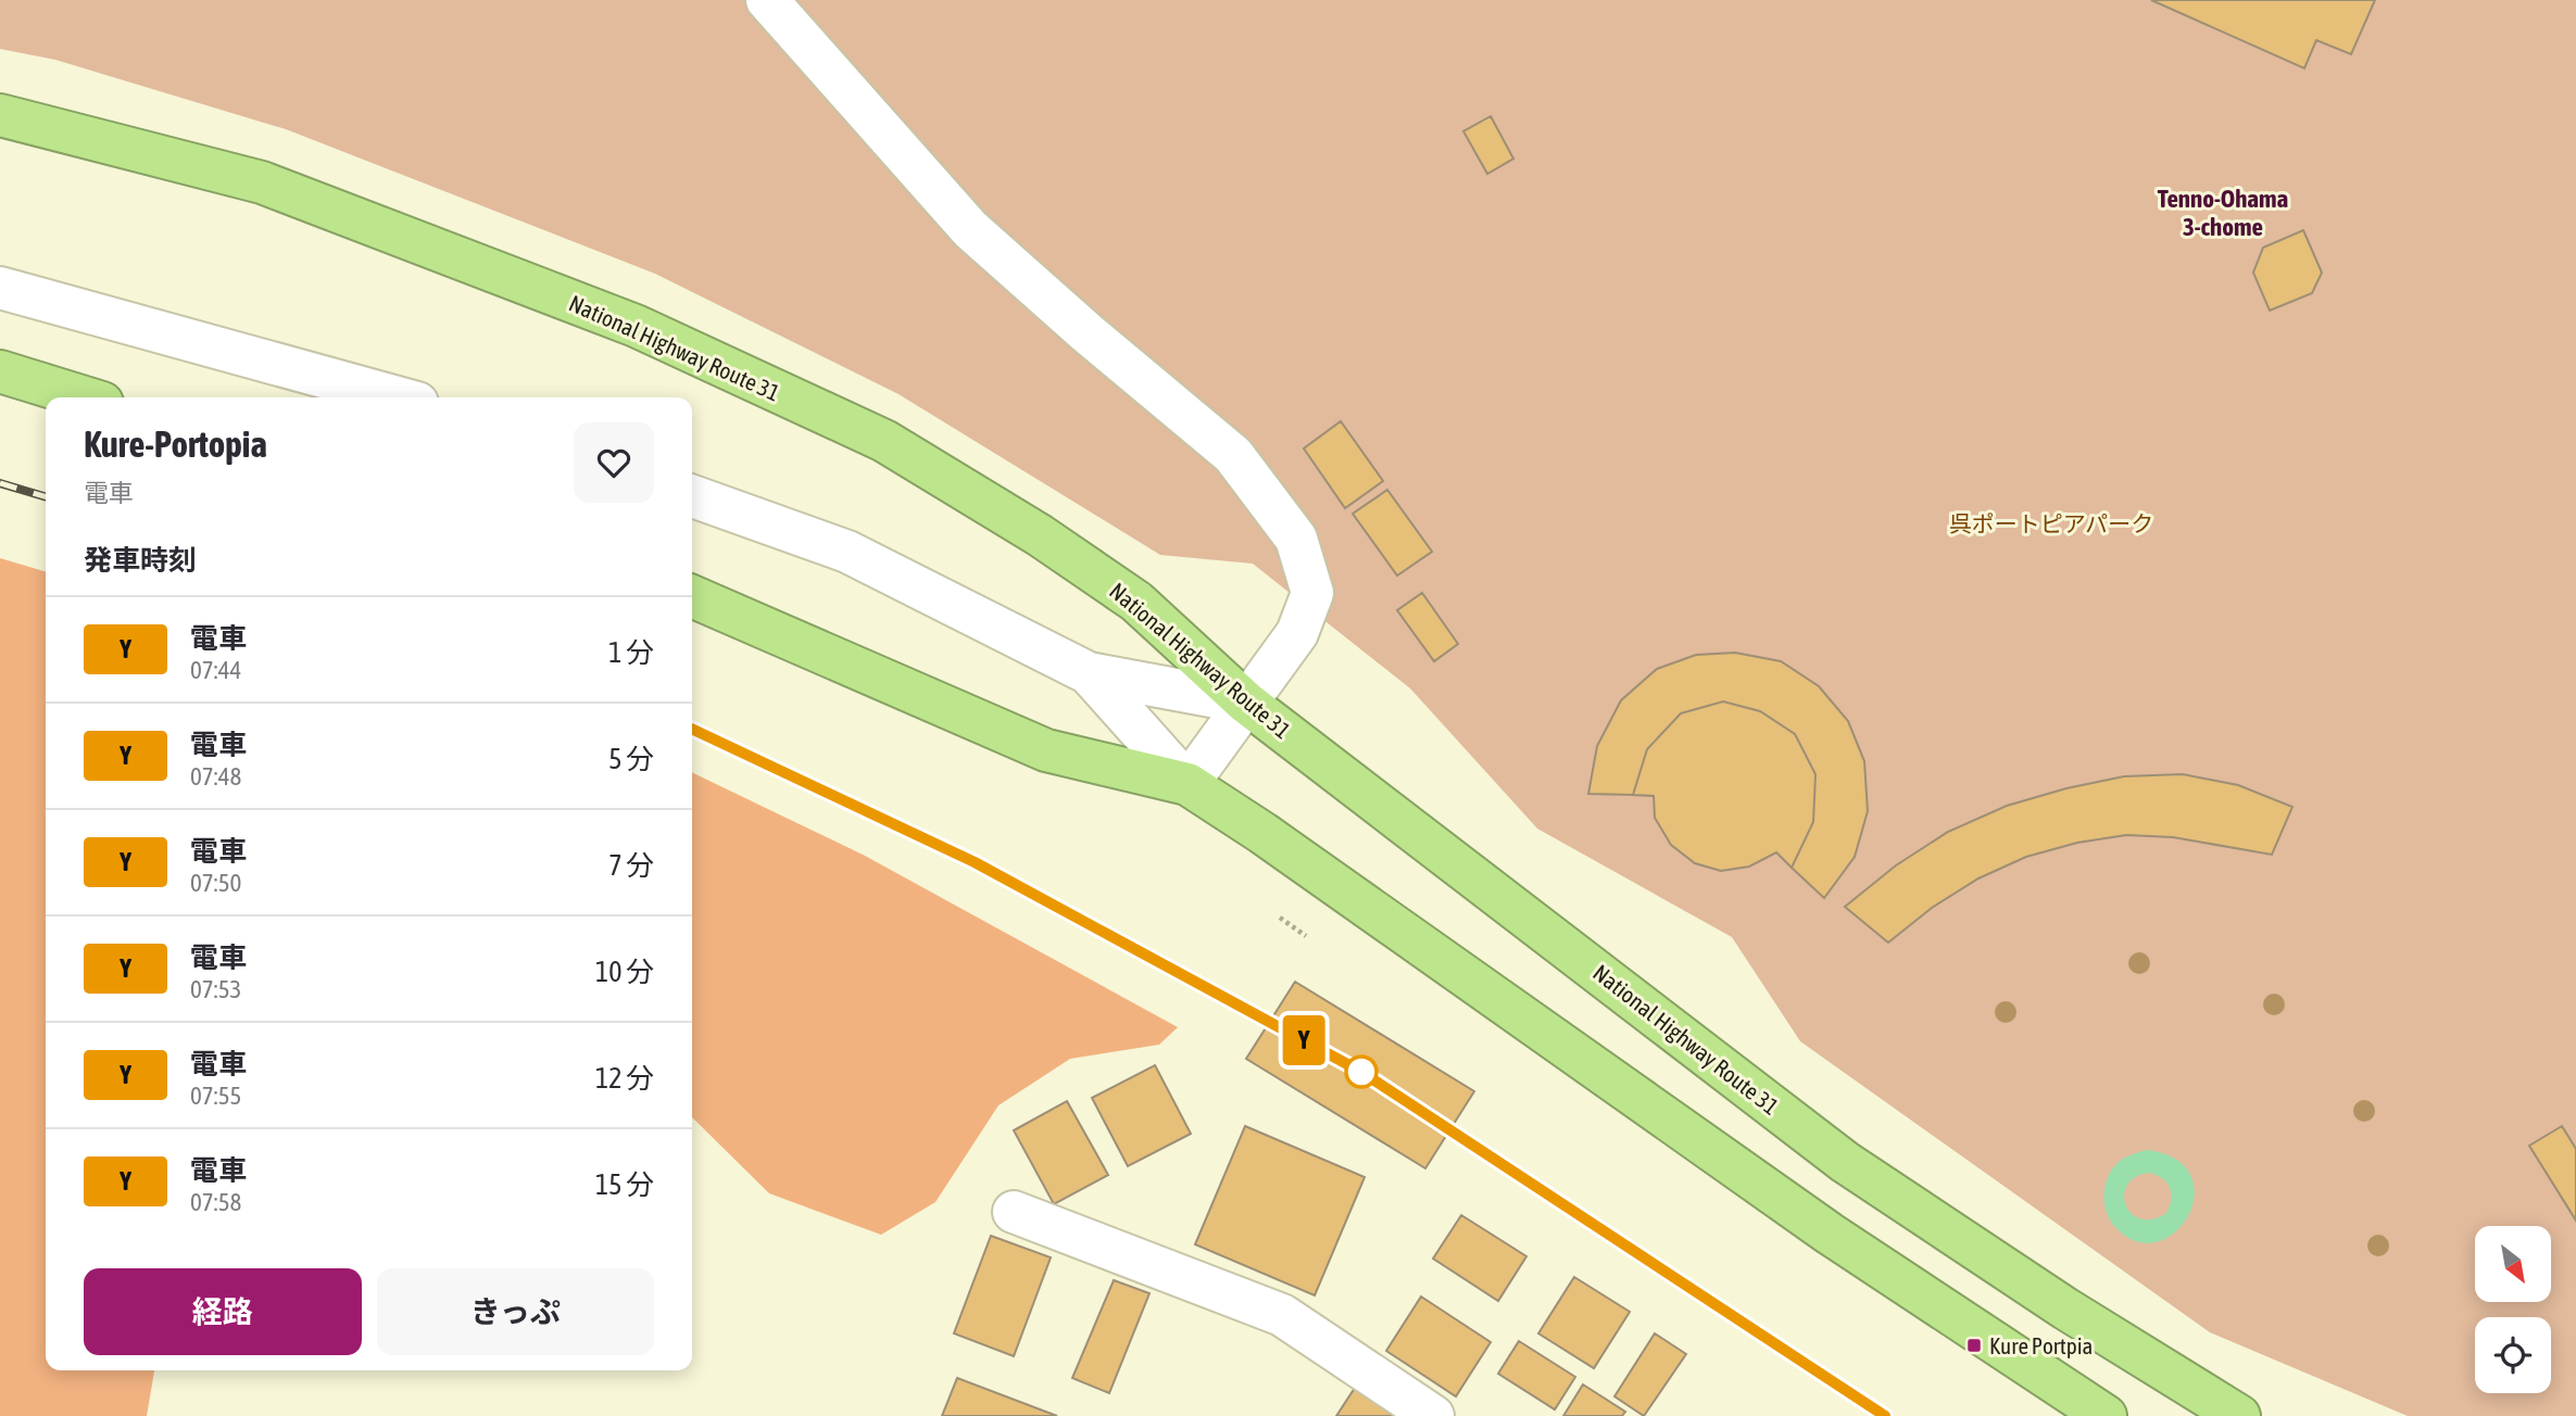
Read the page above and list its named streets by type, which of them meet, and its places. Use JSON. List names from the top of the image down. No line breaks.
{"streets":{"highway":["National Highway Route 31"]},"districts":["Tenno-Ohama 3-chome"],"parks":["呉ポートピアパーク"],"places":{"transit":["Kure Portpia"]},"north":"bottom right","page":{"on_map":"Y","heading":[["Kure-Portopia","電車"],"発車時刻"],"list":[{"mark":"Y","name":"電車","note":"07:44","value":"1 分"},{"mark":"Y","name":"電車","note":"07:48","value":"5 分"},{"mark":"Y","name":"電車","note":"07:50","value":"7 分"},{"mark":"Y","name":"電車","note":"07:53","value":"10 分"},{"mark":"Y","name":"電車","note":"07:55","value":"12 分"},{"mark":"Y","name":"電車","note":"07:58","value":"15 分"}],"buttons":["経路","きっぷ"]}}
